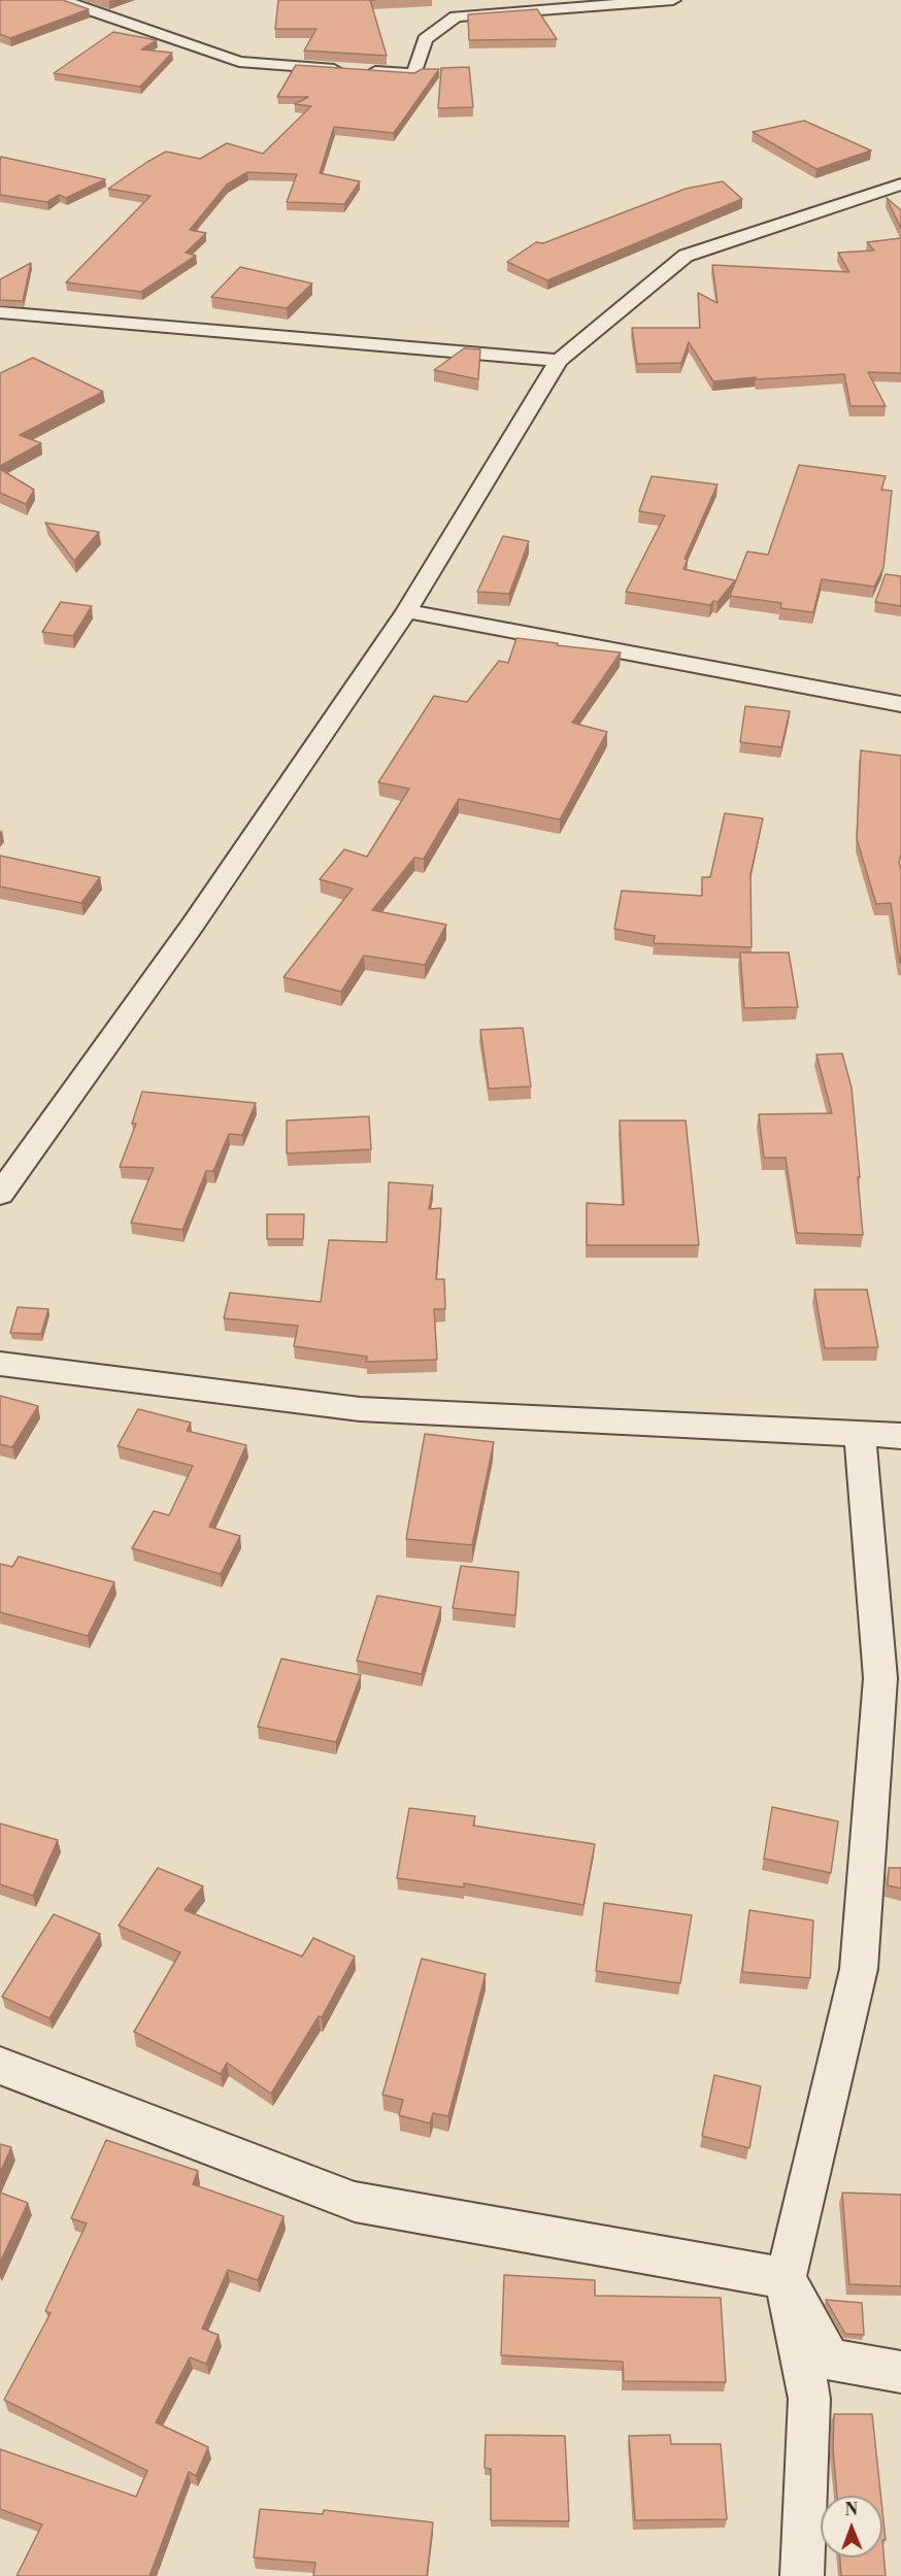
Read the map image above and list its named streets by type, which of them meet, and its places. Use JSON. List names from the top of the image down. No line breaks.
{"north":"top"}
